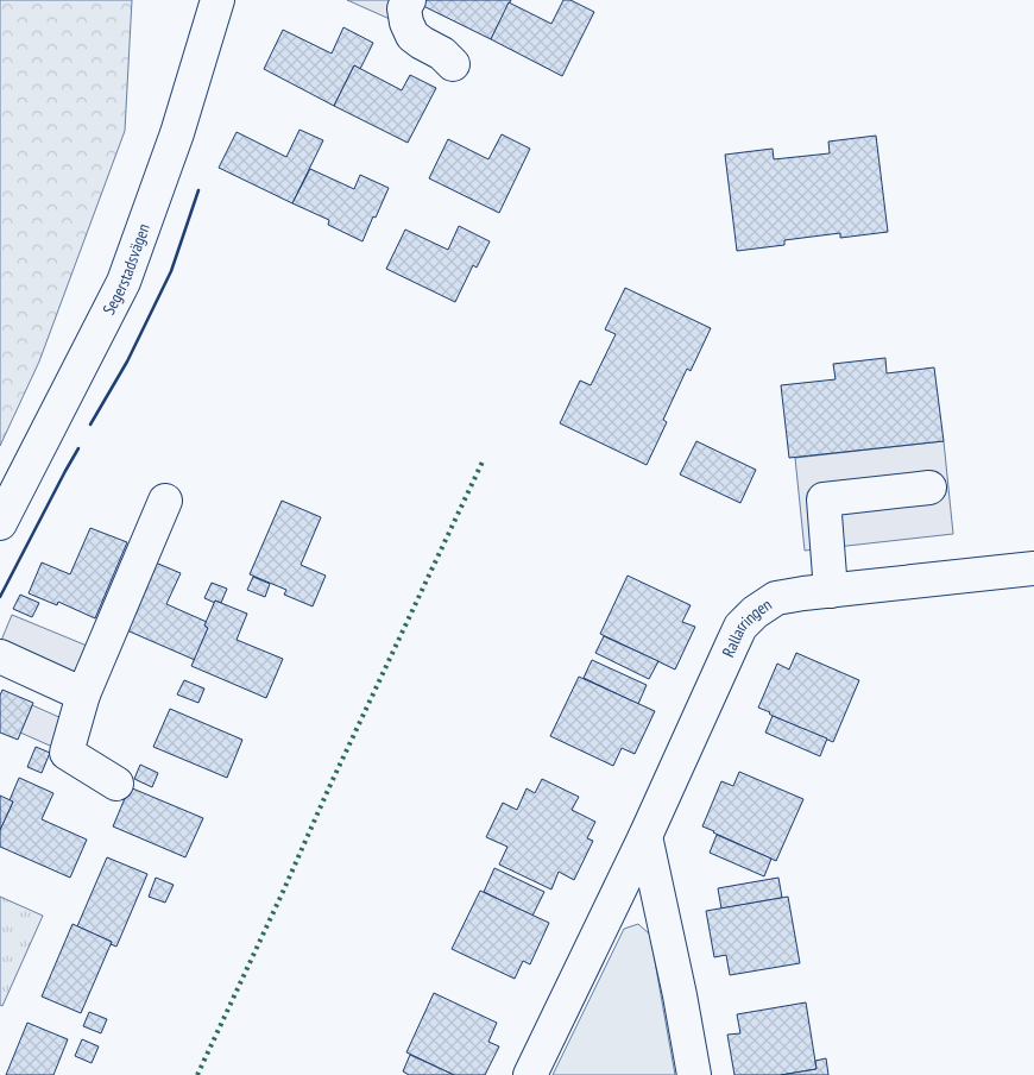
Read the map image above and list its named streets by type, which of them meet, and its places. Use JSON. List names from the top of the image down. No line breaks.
{"streets":{"street":["Segerstadsvägen","Rallarringen"]}}
